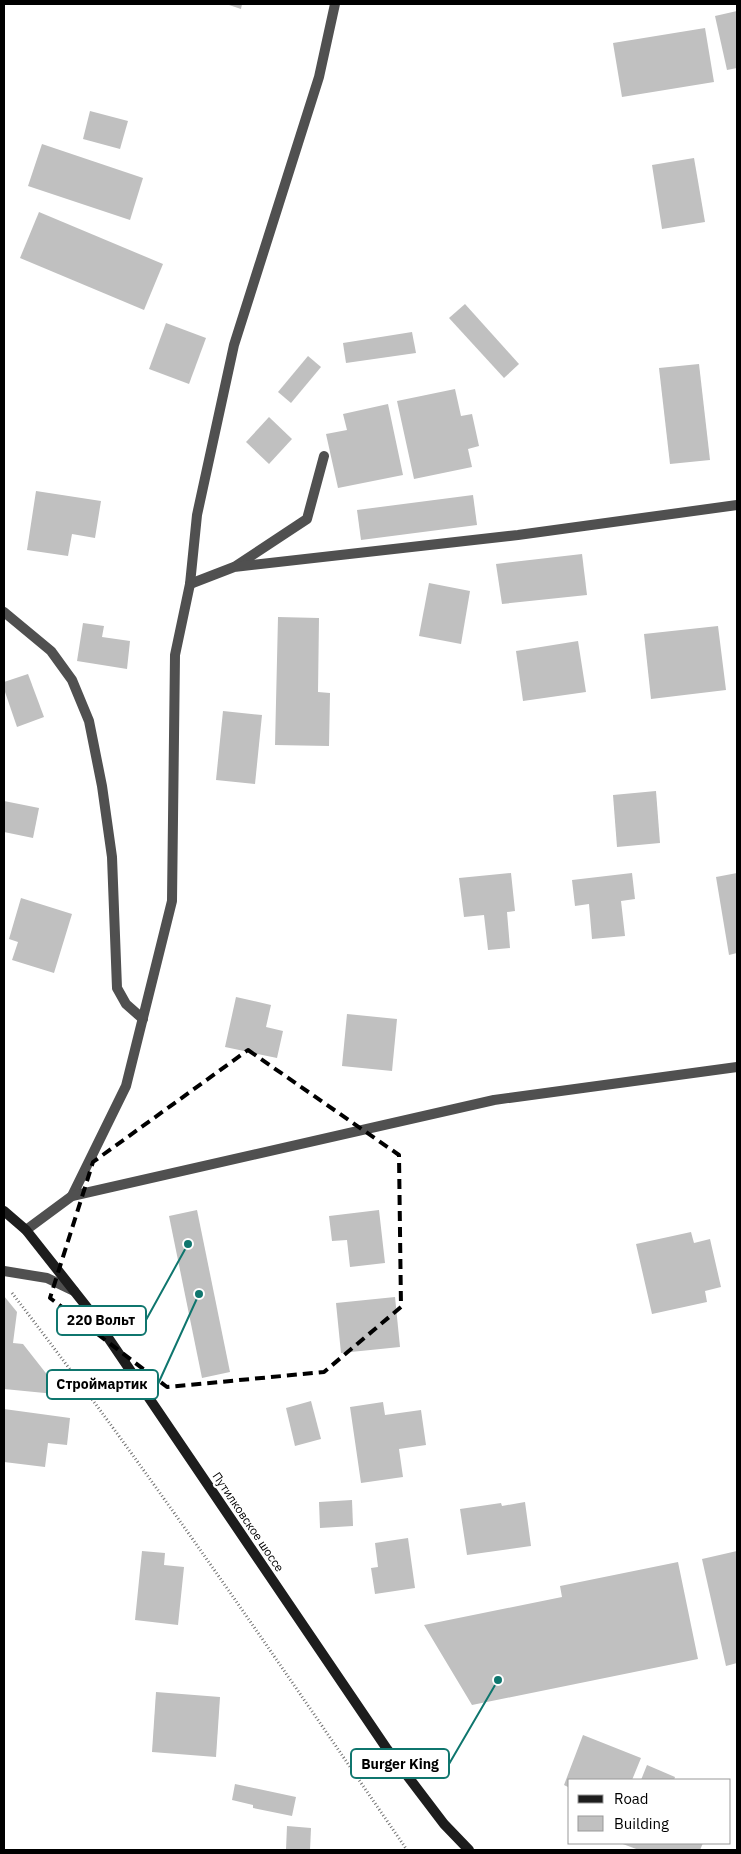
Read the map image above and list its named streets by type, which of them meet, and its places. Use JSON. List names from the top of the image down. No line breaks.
{"streets":{"main road":["Путилковское шоссе"]},"places":["220 Вольт","Строймартик","Burger King"],"legend":["Road","Building"]}
